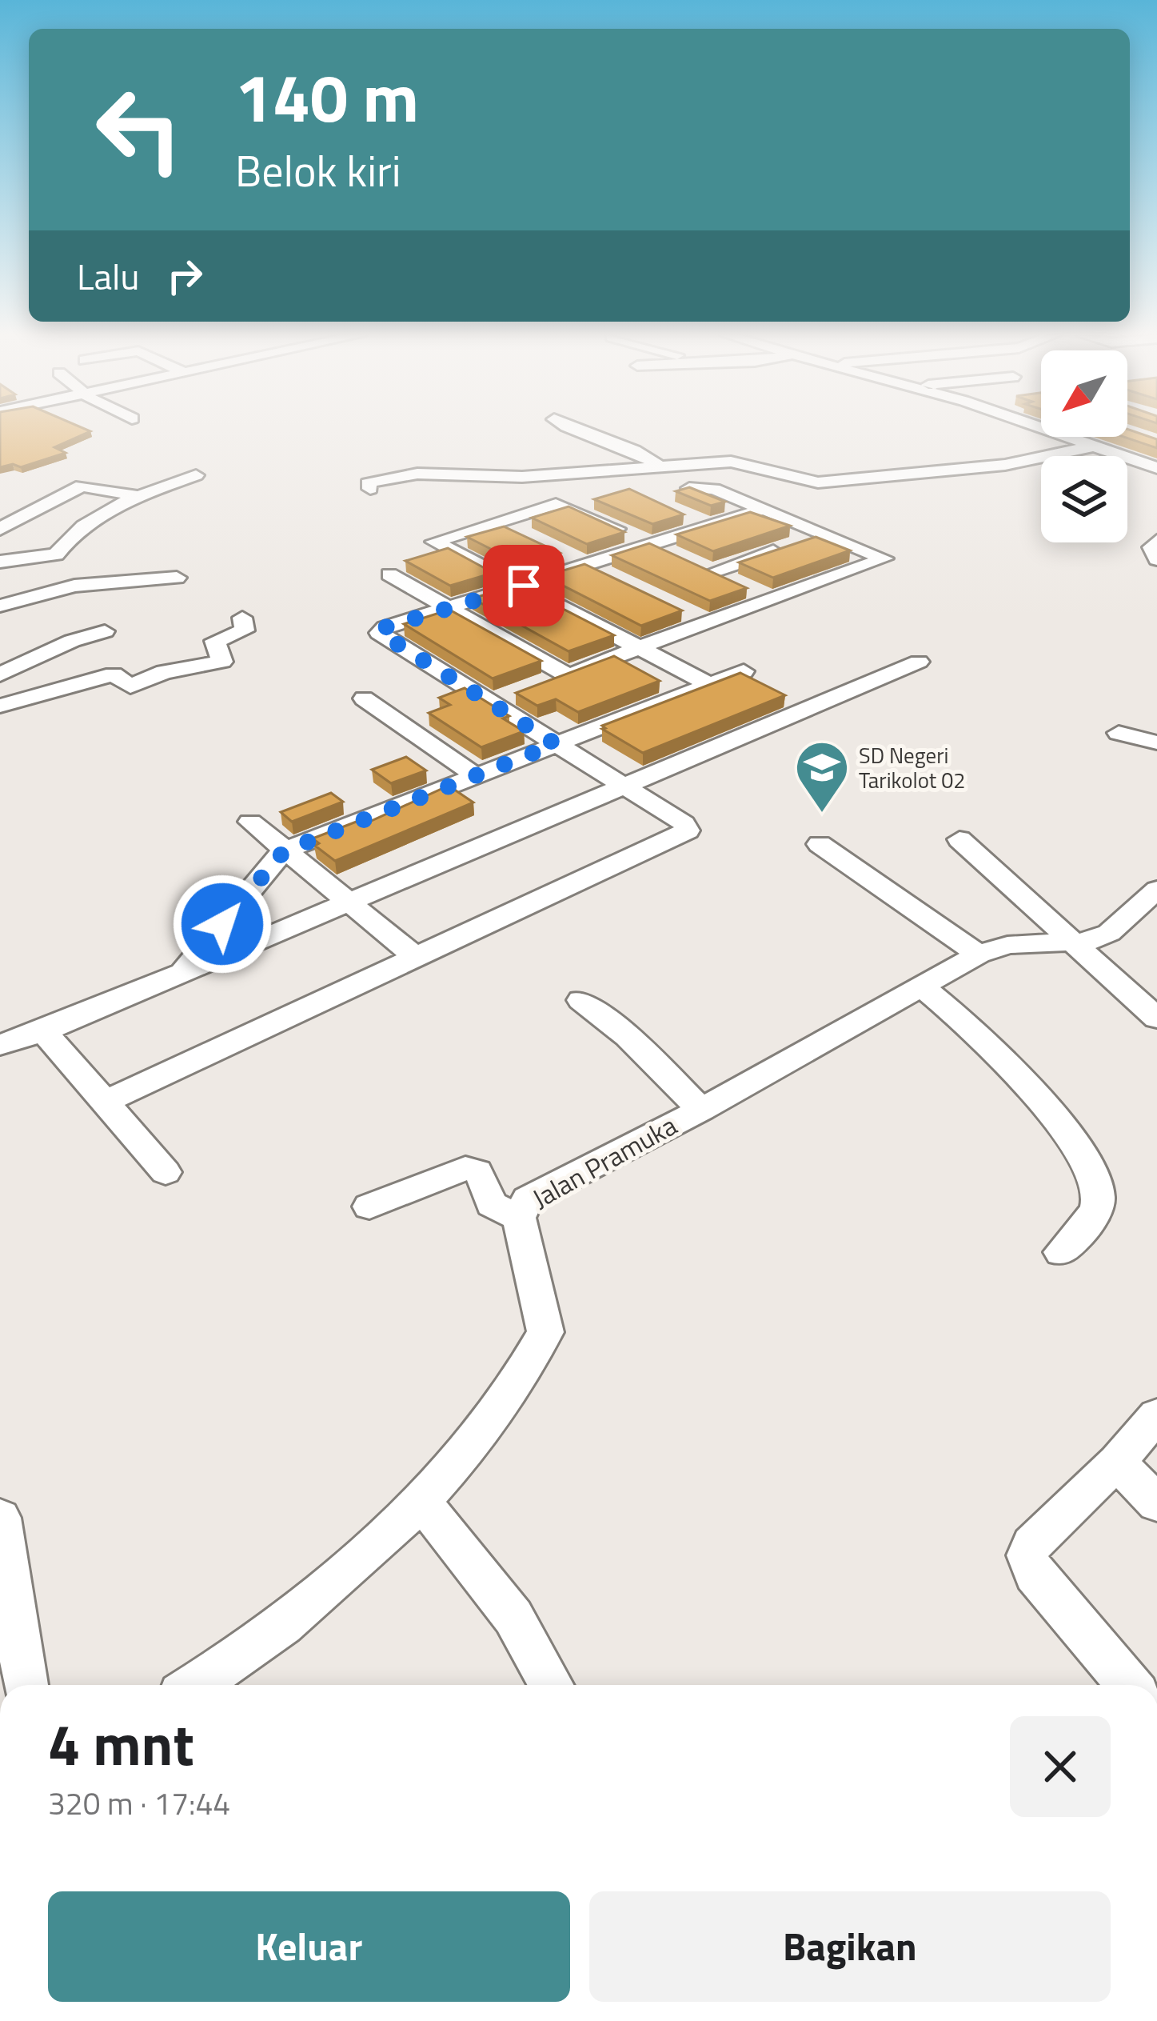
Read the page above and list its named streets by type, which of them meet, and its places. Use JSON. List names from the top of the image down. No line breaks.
{"streets":{"street":["Jalan Pramuka"]},"places":{"school or university":["SD Negeri Tarikolot 02"]},"north":"bottom left","page":{"turn":["140 m","Belok kiri"],"then":"Lalu","heading":["4 mnt","320 m · 17:44"],"buttons":["Keluar","Bagikan"]}}
